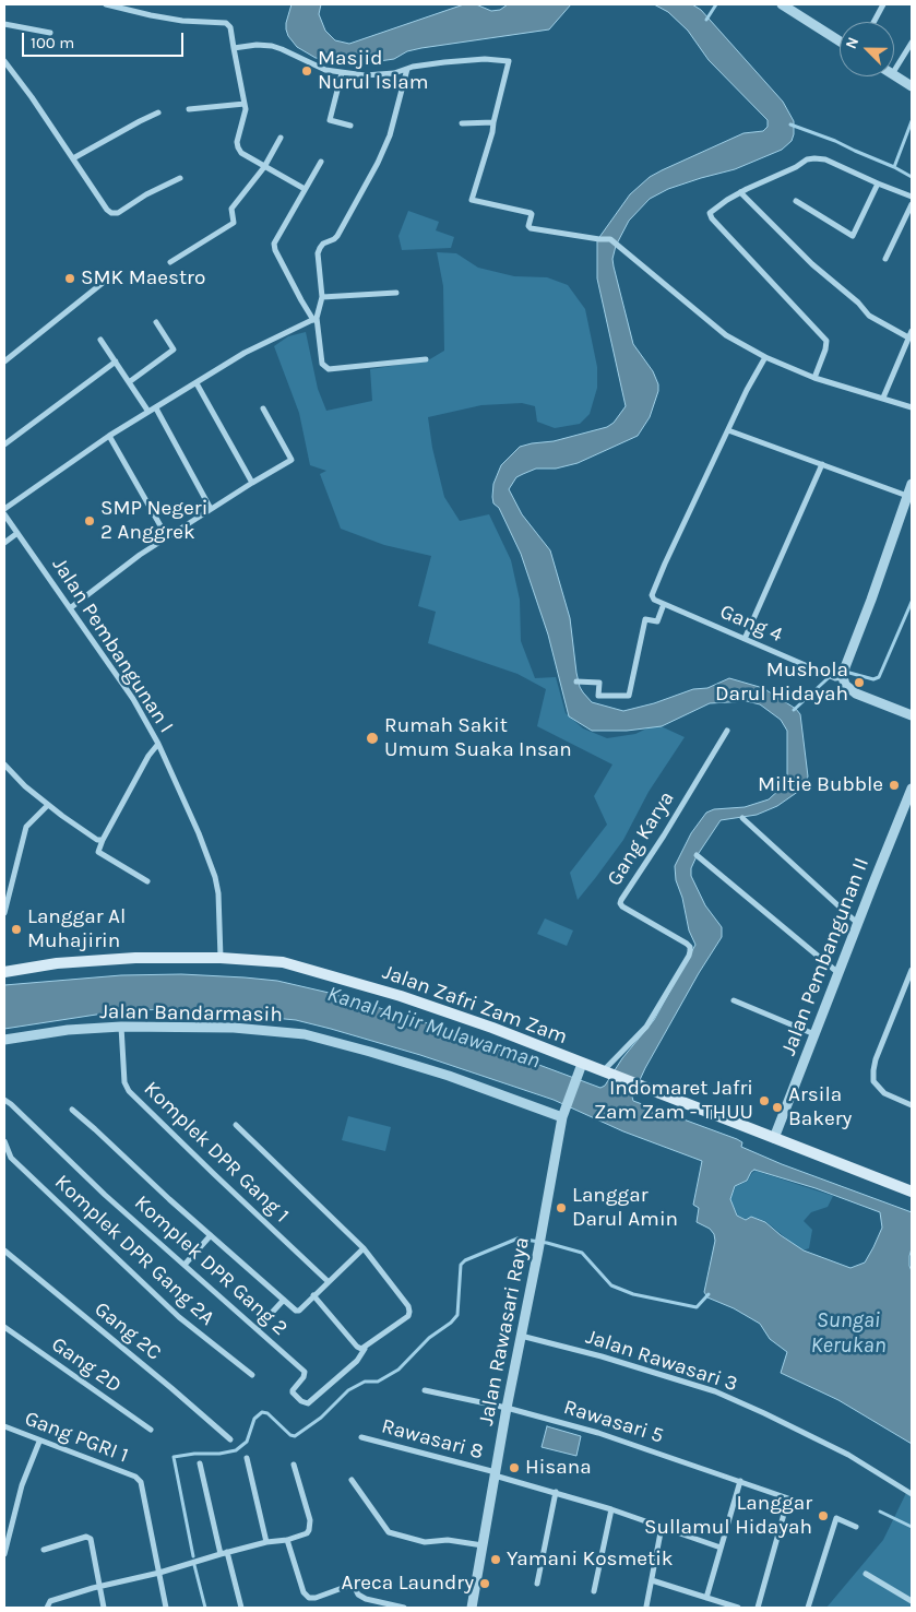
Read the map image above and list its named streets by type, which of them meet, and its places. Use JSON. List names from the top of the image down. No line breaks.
{"streets":{"main road":["Jalan Zafri Zam Zam"],"street":["Gang 4","Jalan Pembangunan I","Gang Karya","Jalan Pembangunan II","Jalan Bandarmasih","Komplek DPR Gang 1","Komplek DPR Gang 2A","Komplek DPR Gang 2","Gang 2C","Jalan Rawasari Raya","Jalan Rawasari 3","Gang 2D","Rawasari 5","Gang PGRI 1","Rawasari 8"]},"crossings":[["Jalan Pembangunan I","Jalan Zafri Zam Zam"],["Gang Karya","Jalan Zafri Zam Zam"],["Jalan Pembangunan II","Jalan Zafri Zam Zam"],["Jalan Zafri Zam Zam","Jalan Rawasari Raya"],["Jalan Bandarmasih","Komplek DPR Gang 1"],["Jalan Bandarmasih","Jalan Rawasari Raya"],["Jalan Rawasari Raya","Jalan Rawasari 3"],["Jalan Rawasari Raya","Rawasari 5"],["Jalan Rawasari Raya","Rawasari 8"]],"water":["Kanal Anjir Mulawarman","Sungai Kerukan"],"places":["Masjid Nurul Islam","SMK Maestro","SMP Negeri 2 Anggrek","Mushola Darul Hidayah","Rumah Sakit Umum Suaka Insan","Miltie Bubble","Langgar Al Muhajirin","Indomaret Jafri Zam Zam - THUU","Arsila Bakery","Langgar Darul Amin","Hisana","Langgar Sullamul Hidayah","Yamani Kosmetik","Areca Laundry"],"scale_bar":"100 m","north":"top left"}
